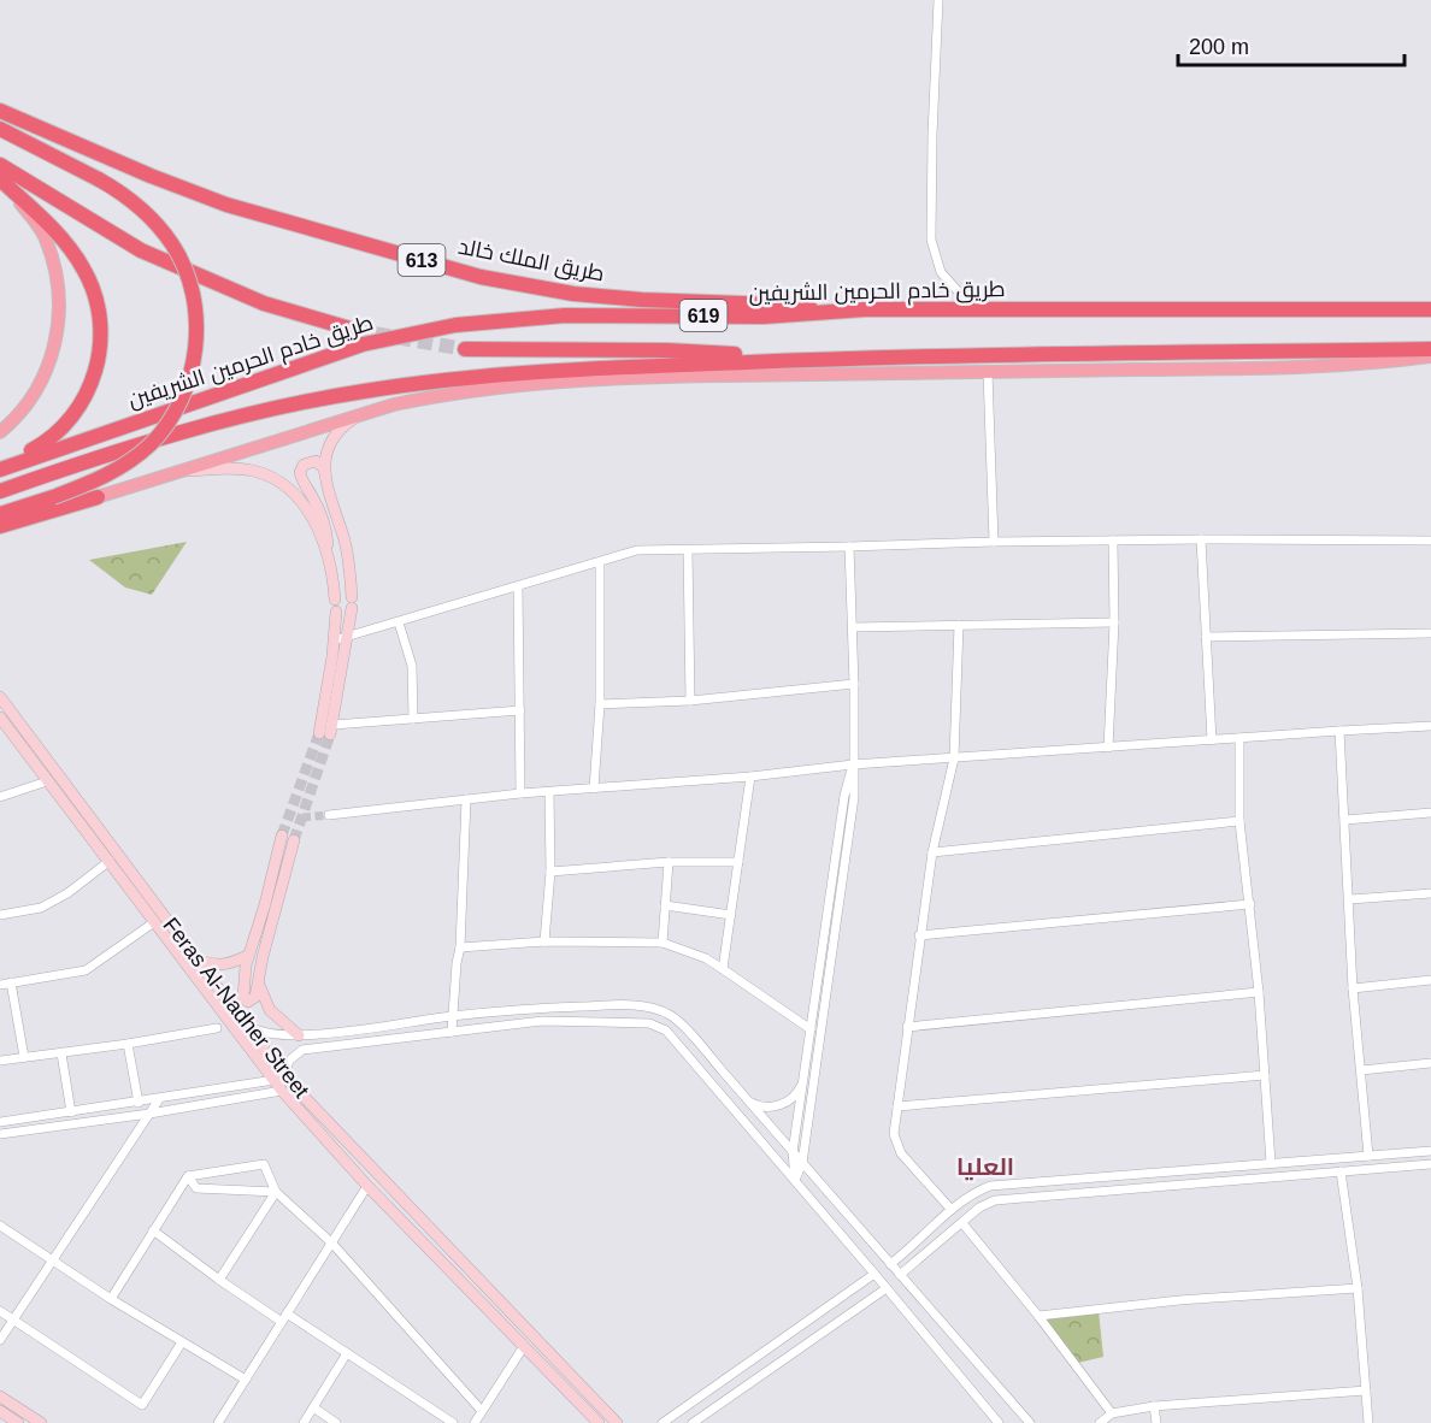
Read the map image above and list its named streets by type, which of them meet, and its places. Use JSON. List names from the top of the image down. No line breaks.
{"streets":{"highway":["613","طريق الملك خالد","طريق خادم الحرمين الشريفين","619"],"street":["Feras Al-Nadher Street"]},"crossings":[["طريق الملك خالد","طريق خادم الحرمين الشريفين"]],"districts":["العليا"],"scale_bar":"200 m"}
